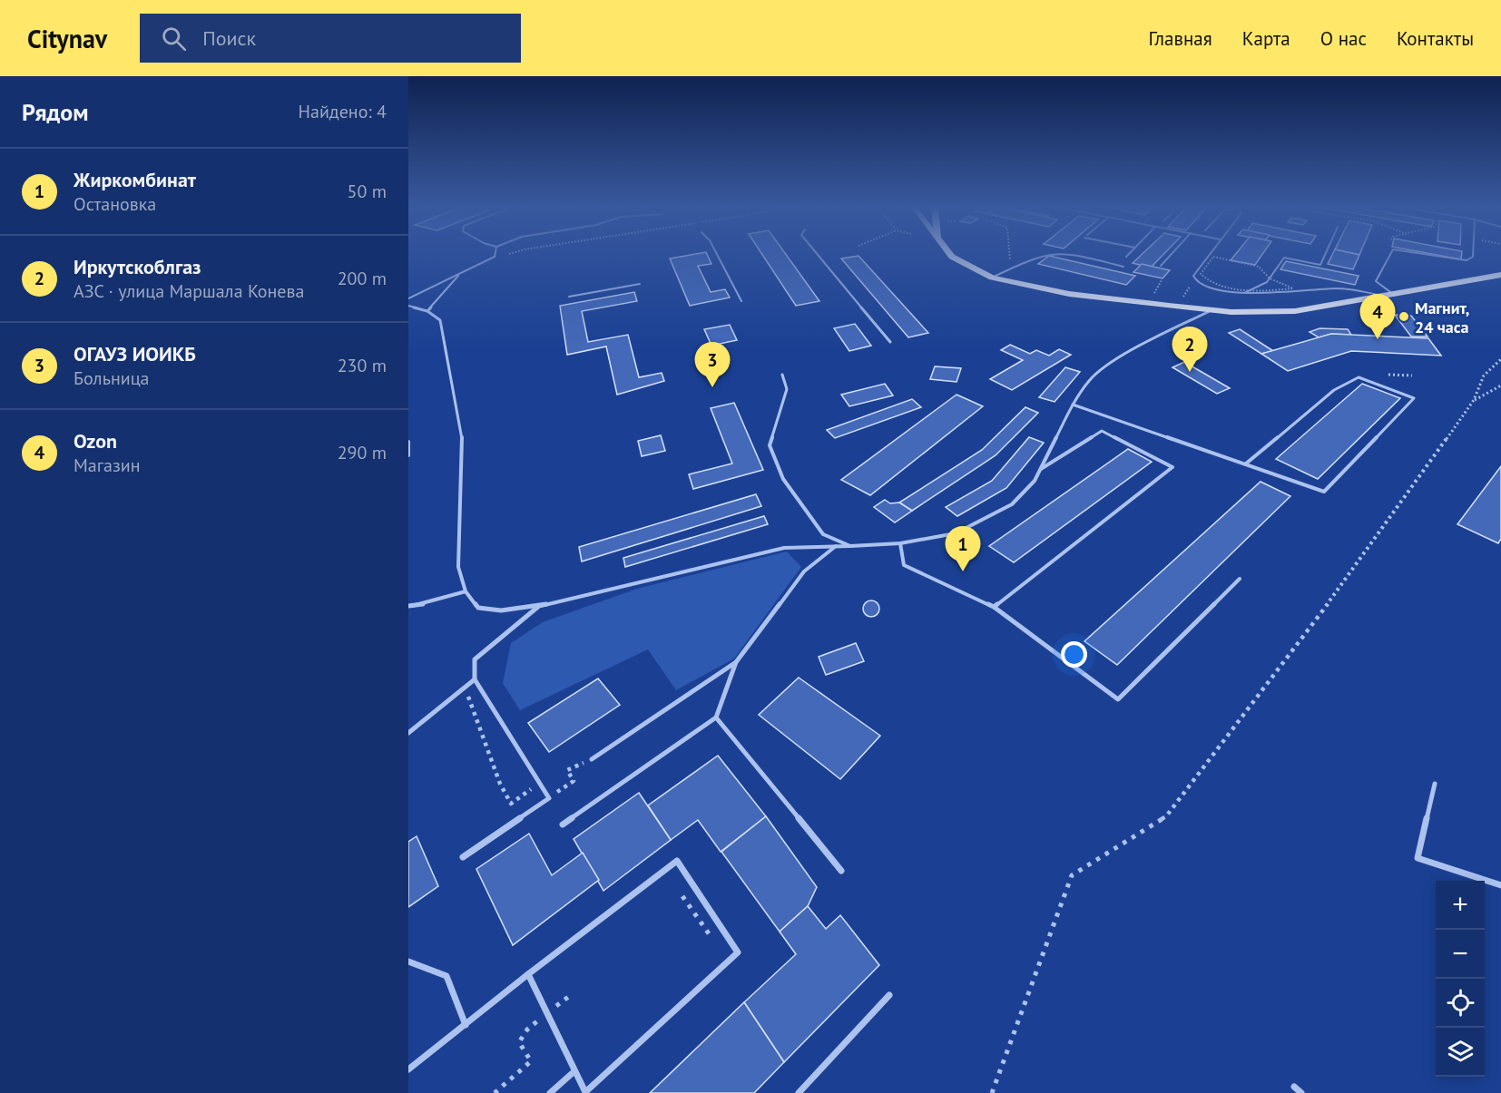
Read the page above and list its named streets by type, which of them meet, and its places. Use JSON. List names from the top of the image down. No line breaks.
{"places":["Магнит, 24 часа"],"page":{"header":"Citynav","search":"Поиск","nav":["Главная","Карта","О нас","Контакты"],"heading":["Рядом","Найдено: 4"],"list":[{"mark":"1","name":"Жиркомбинат","note":"Остановка","value":"50 m"},{"mark":"2","name":"Иркутскоблгаз","note":"АЗС · улица Маршала Конева","value":"200 m"},{"mark":"3","name":"ОГАУЗ ИОИКБ","note":"Больница","value":"230 m"},{"mark":"4","name":"Ozon","note":"Магазин","value":"290 m"}],"pins":["4","2","3","1"],"map_buttons":["+","−"]}}
